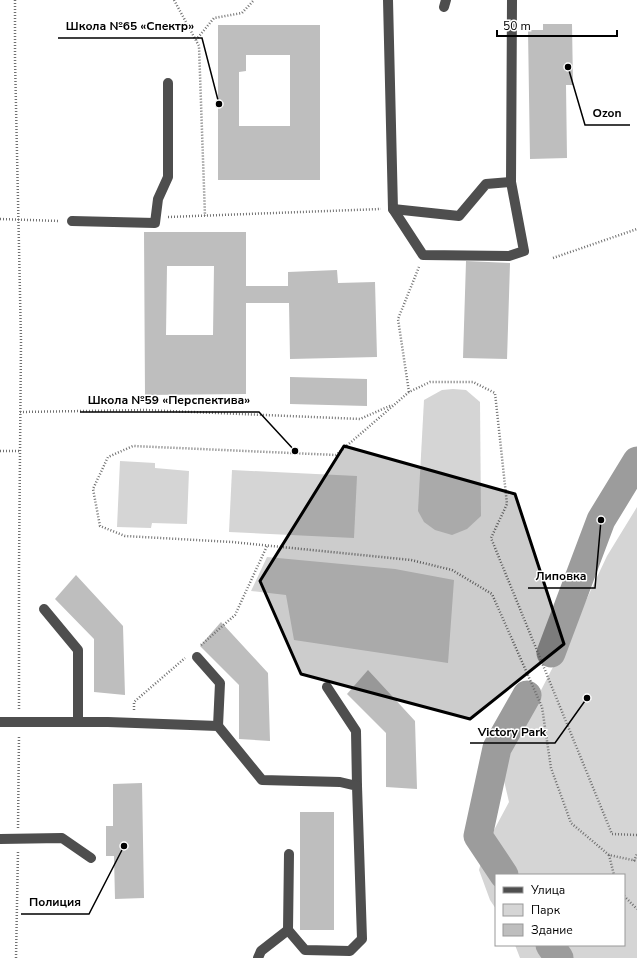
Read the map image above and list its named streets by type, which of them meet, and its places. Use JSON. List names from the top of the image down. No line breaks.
{"places":["Ozon","Школа №65 «Спектр»","Школа №59 «Перспектива»","Липовка","Victory Park","Полиция"],"legend":["Улица","Парк","Здание"],"scale_bar":"50 m"}
